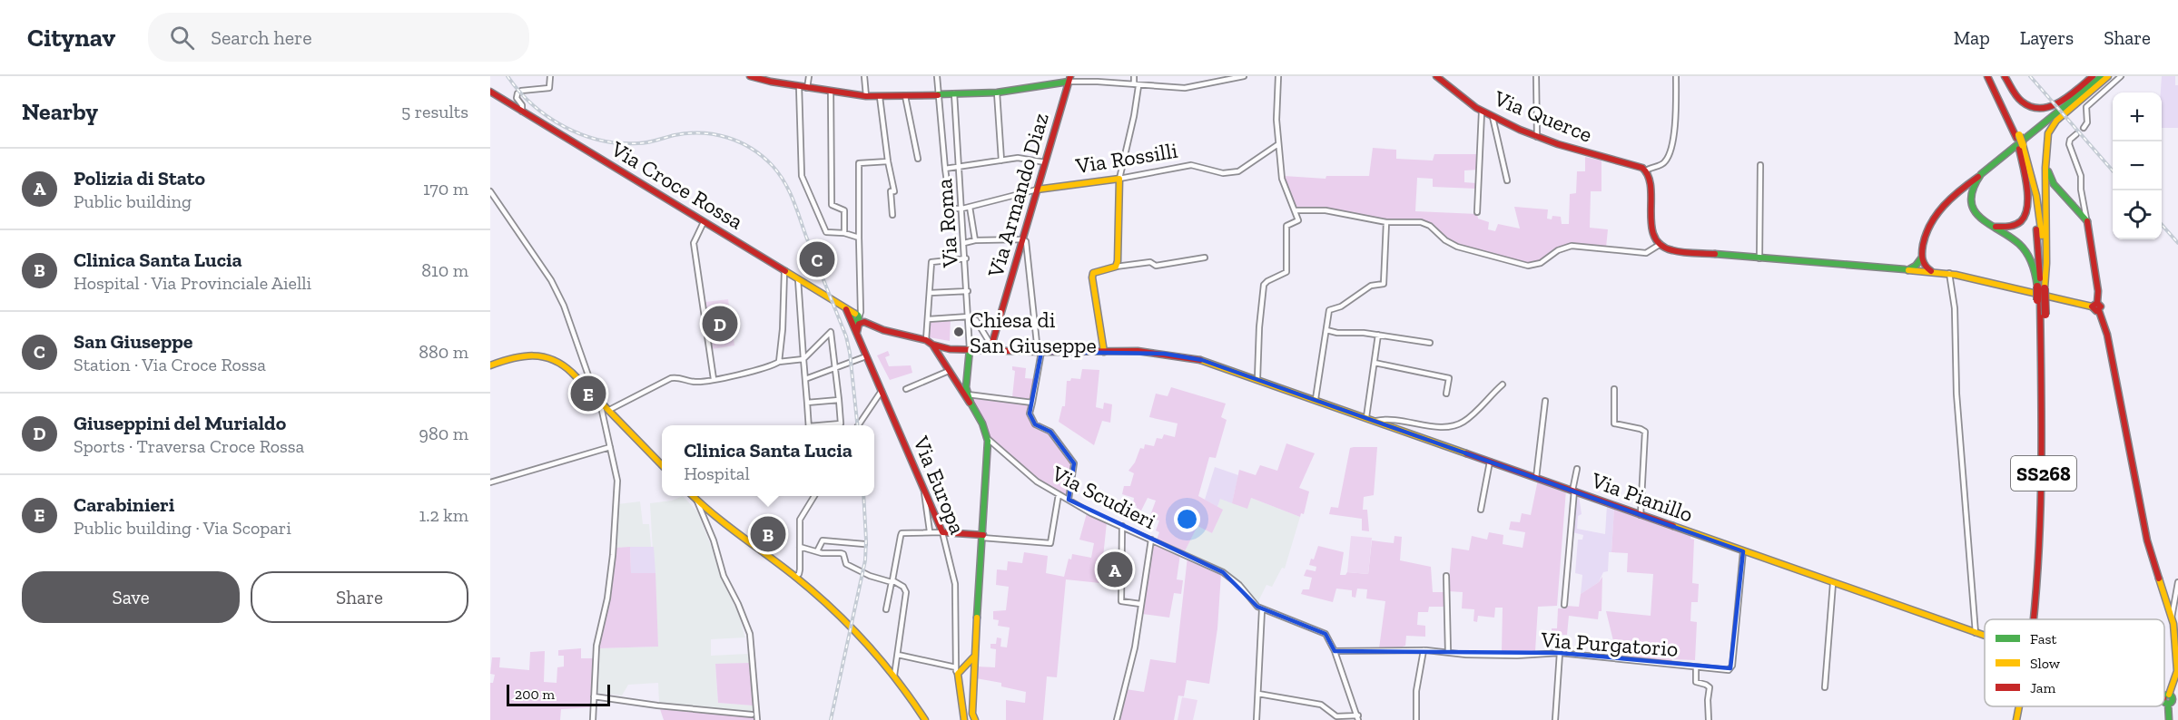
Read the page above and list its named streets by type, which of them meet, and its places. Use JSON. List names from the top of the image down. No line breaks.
{"streets":{"main road":["Via Querce","Via Rossilli","Via Croce Rossa","Via Armando Diaz","SS268","Via Europa","Via Pianillo"],"street":["Via Roma","Via Scudieri","Via Purgatorio"]},"crossings":[["Via Rossilli","Via Armando Diaz"],["Via Croce Rossa","Via Europa"],["Via Armando Diaz","Via Pianillo"],["Via Roma","Via Pianillo"],["Via Scudieri","Via Purgatorio"],["Via Pianillo","Via Purgatorio"]],"places":["Chiesa di San Giuseppe"],"legend":["Fast","Slow","Jam"],"scale_bar":"200 m","page":{"header":"Citynav","search":"Search here","nav":["Map","Layers","Share"],"heading":["Nearby","5 results"],"map_buttons":["+","−"],"list":[{"mark":"A","name":"Polizia di Stato","note":"Public building","value":"170 m"},{"mark":"B","name":"Clinica Santa Lucia","note":"Hospital · Via Provinciale Aielli","value":"810 m"},{"mark":"C","name":"San Giuseppe","note":"Station · Via Croce Rossa","value":"880 m"},{"mark":"D","name":"Giuseppini del Murialdo","note":"Sports · Traversa Croce Rossa","value":"980 m"},{"mark":"E","name":"Carabinieri","note":"Public building · Via Scopari","value":"1.2 km"}],"pins":["C","D","E","B","A"],"popup":["Clinica Santa Lucia","Hospital"],"buttons":["Save","Share"],"scale":"200 m"}}
